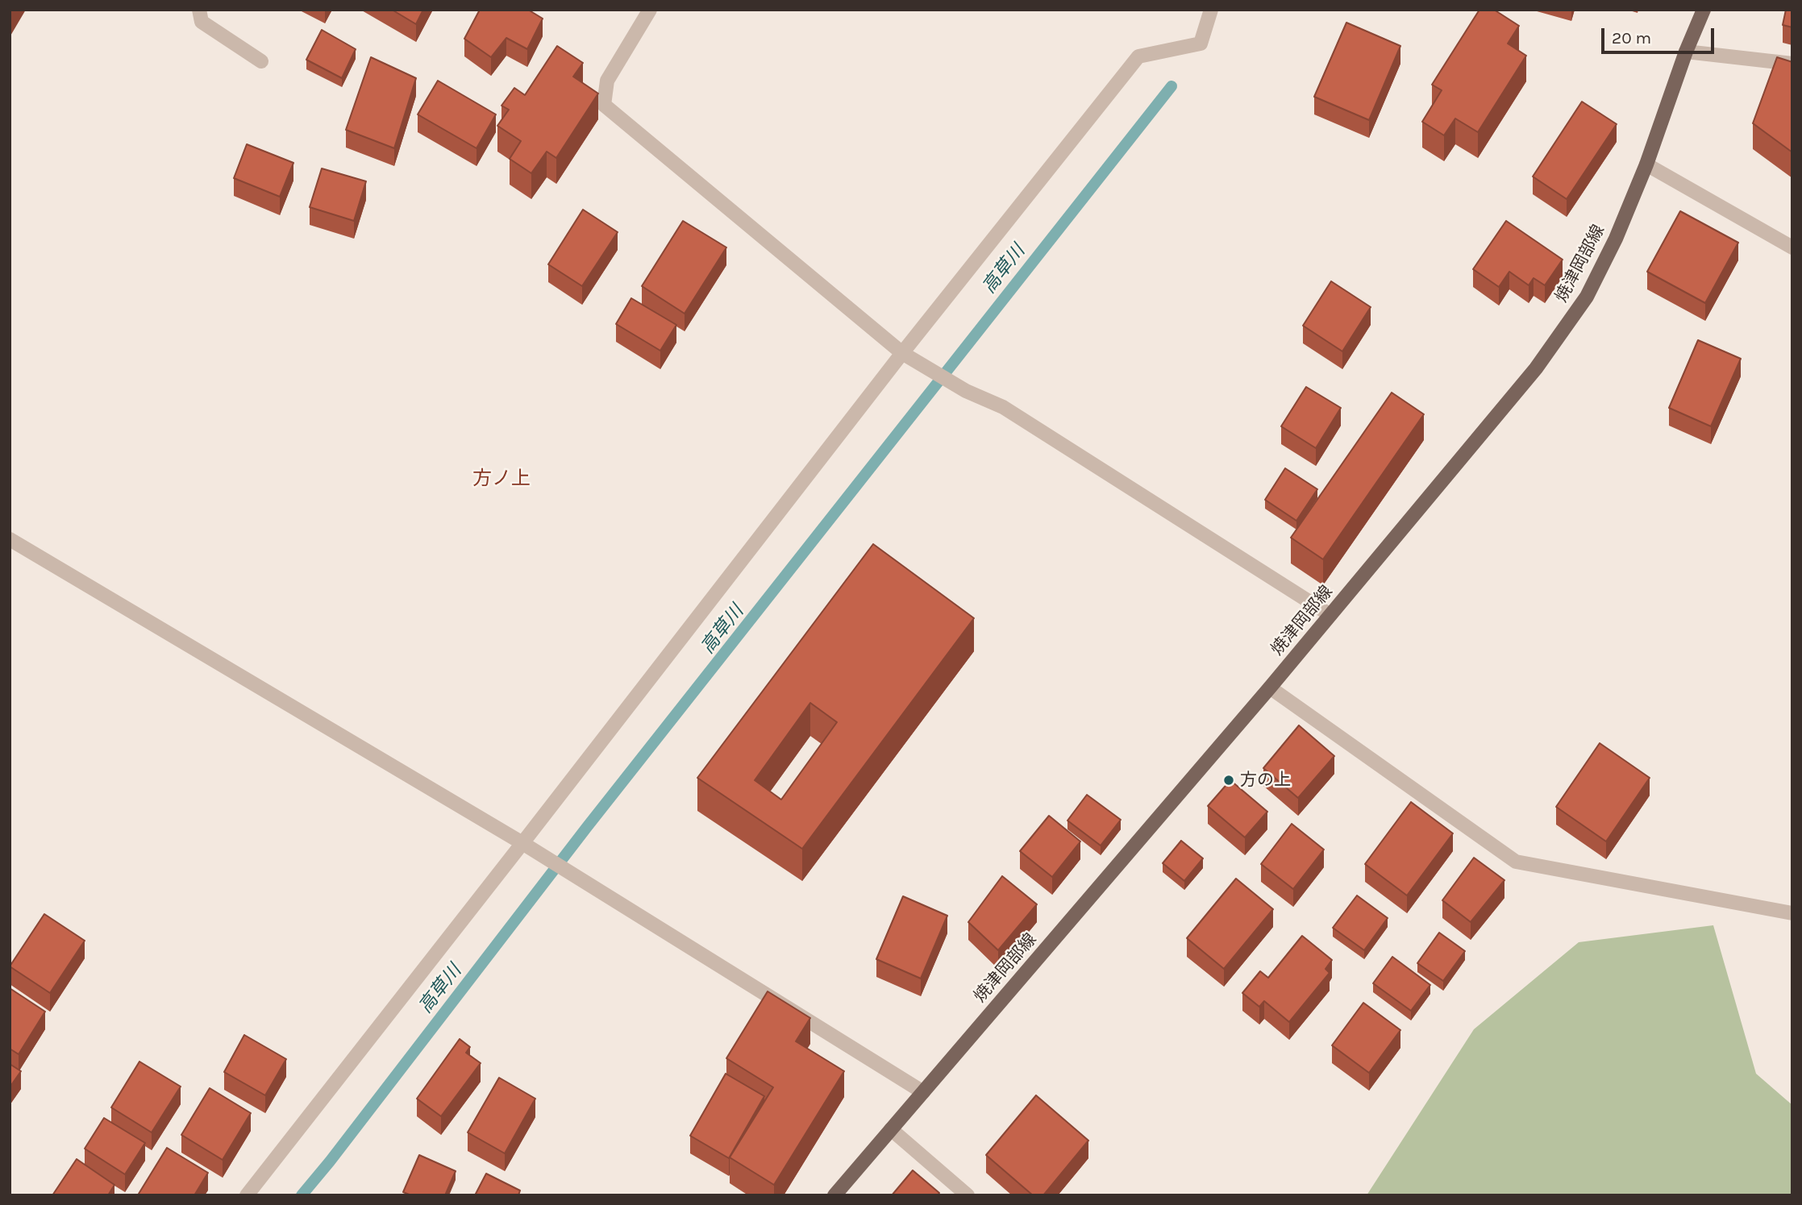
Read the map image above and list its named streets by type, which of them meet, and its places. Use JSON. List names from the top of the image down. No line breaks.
{"streets":{"main road":["焼津岡部線"]},"districts":["方ノ上"],"water":["高草川"],"places":["方の上"],"scale_bar":"20 m"}
